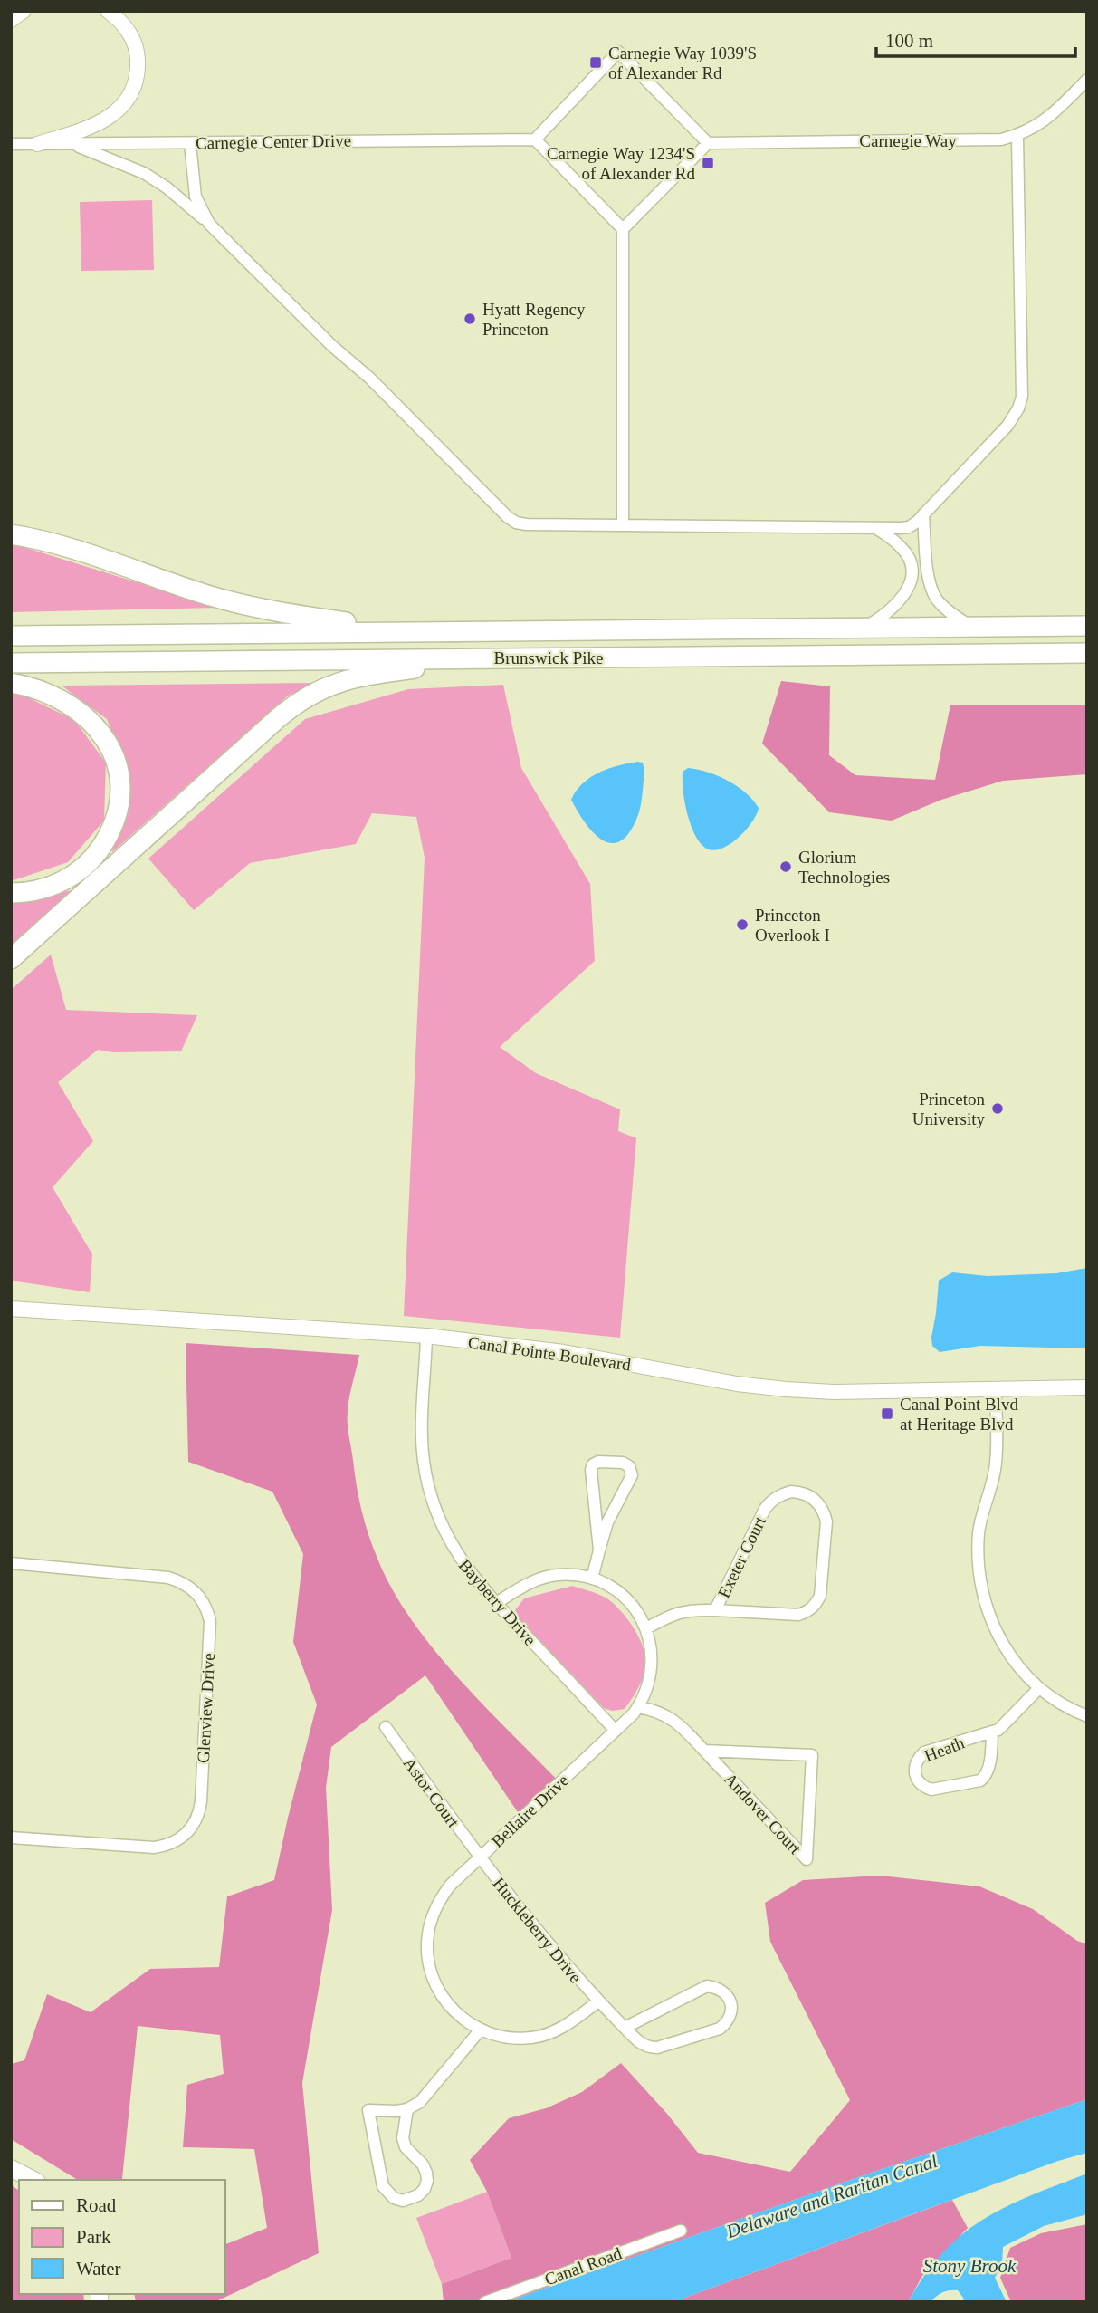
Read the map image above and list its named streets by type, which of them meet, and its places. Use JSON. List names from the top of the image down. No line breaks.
{"streets":{"highway":["Brunswick Pike"],"street":["Carnegie Way","Carnegie Center Drive","Canal Pointe Boulevard","Exeter Court","Bayberry Drive","Glenview Drive","Heath","Astor Court","Bellaire Drive","Andover Court","Huckleberry Drive","Canal Road"]},"crossings":[["Canal Pointe Boulevard","Bayberry Drive"],["Exeter Court","Bellaire Drive"],["Bayberry Drive","Bellaire Drive"],["Astor Court","Bellaire Drive"],["Astor Court","Huckleberry Drive"],["Bellaire Drive","Huckleberry Drive"]],"water":["Delaware and Raritan Canal","Stony Brook"],"places":{"transit":["Carnegie Way 1039'S of Alexander Rd","Carnegie Way 1234'S of Alexander Rd","Canal Point Blvd at Heritage Blvd"],"other":["Hyatt Regency Princeton","Glorium Technologies","Princeton Overlook I","Princeton University"]},"legend":["Road","Park","Water"],"scale_bar":"100 m"}
